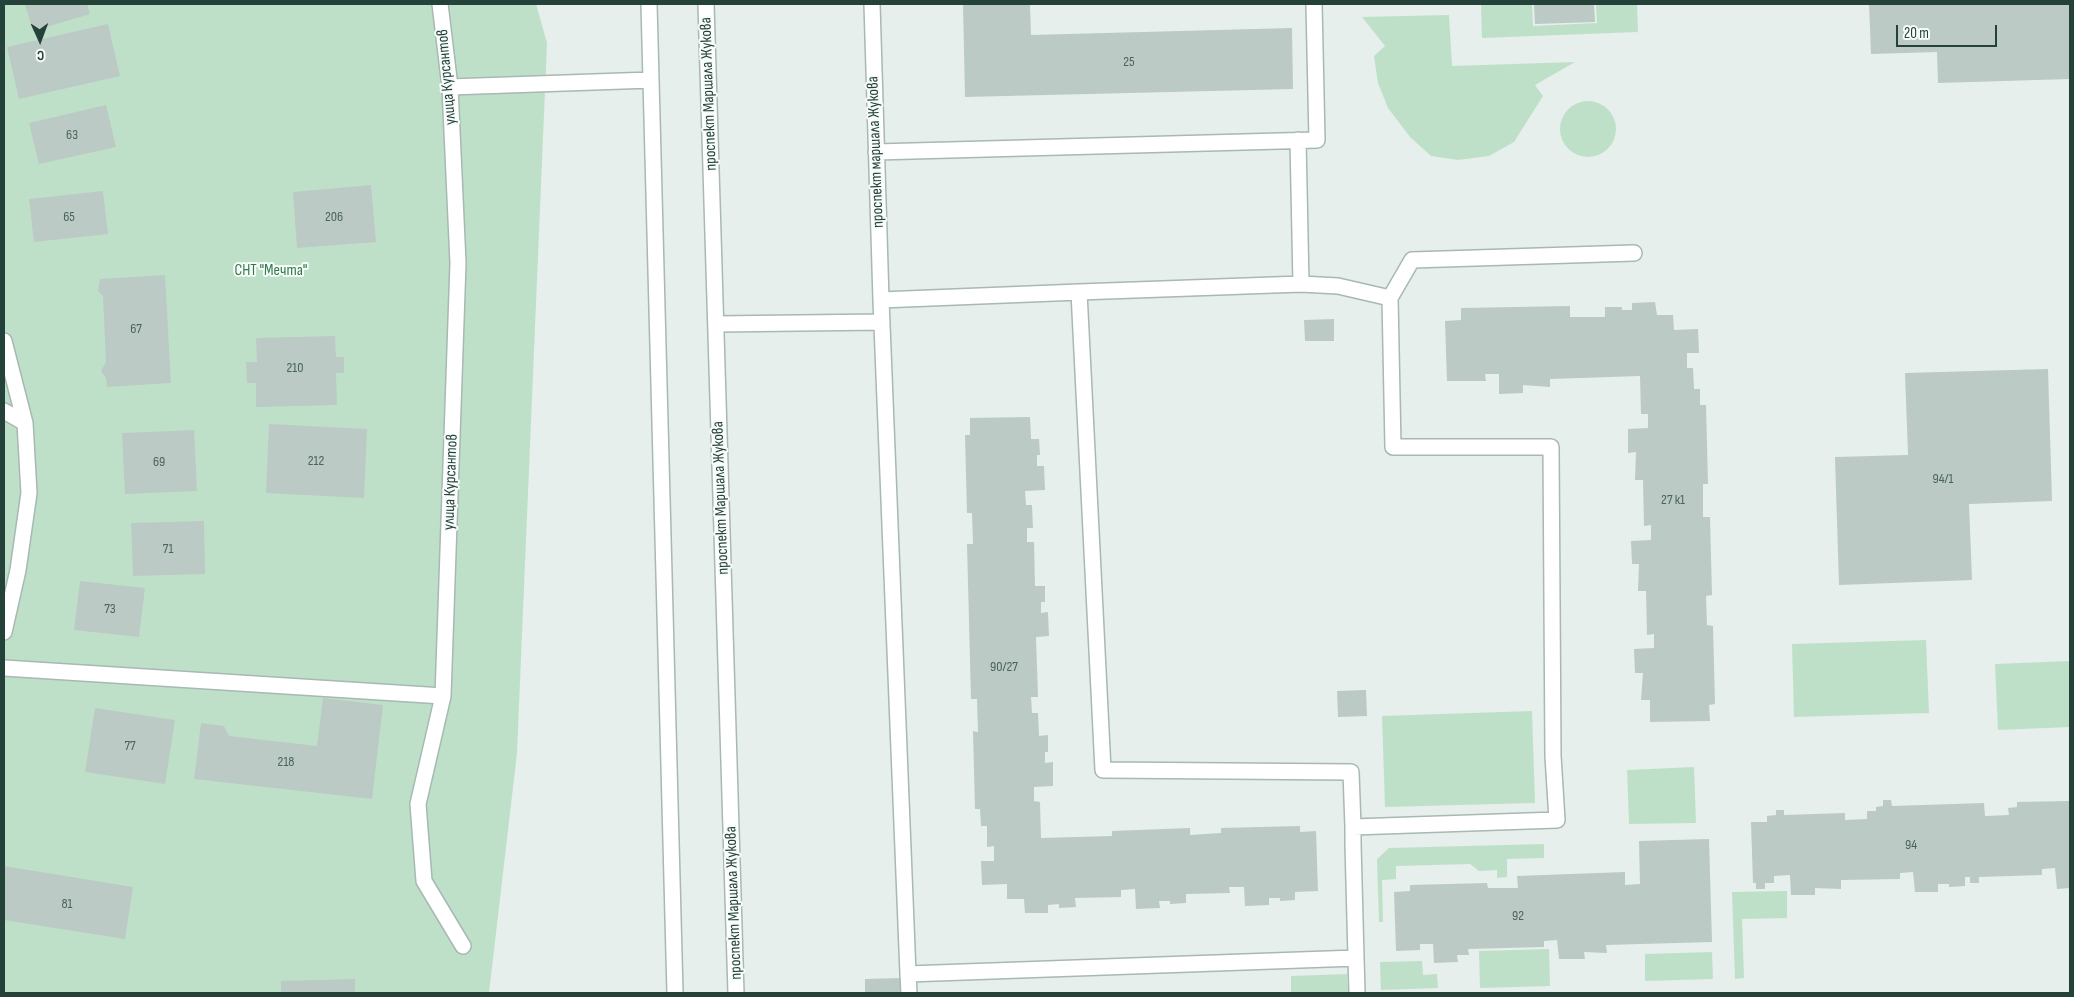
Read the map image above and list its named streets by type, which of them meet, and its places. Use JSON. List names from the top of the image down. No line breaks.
{"streets":{"street":["улица Курсантов","проспект Маршала Жукова","проспект маршала Жукова"]},"parks":["СНТ \"Мечта\""],"house_numbers":["25","63","65","206","67","210","212","69","94/1","27 к1","71","73","90/27","77","218","94","81","92"],"scale_bar":"20 m","north":"bottom"}
